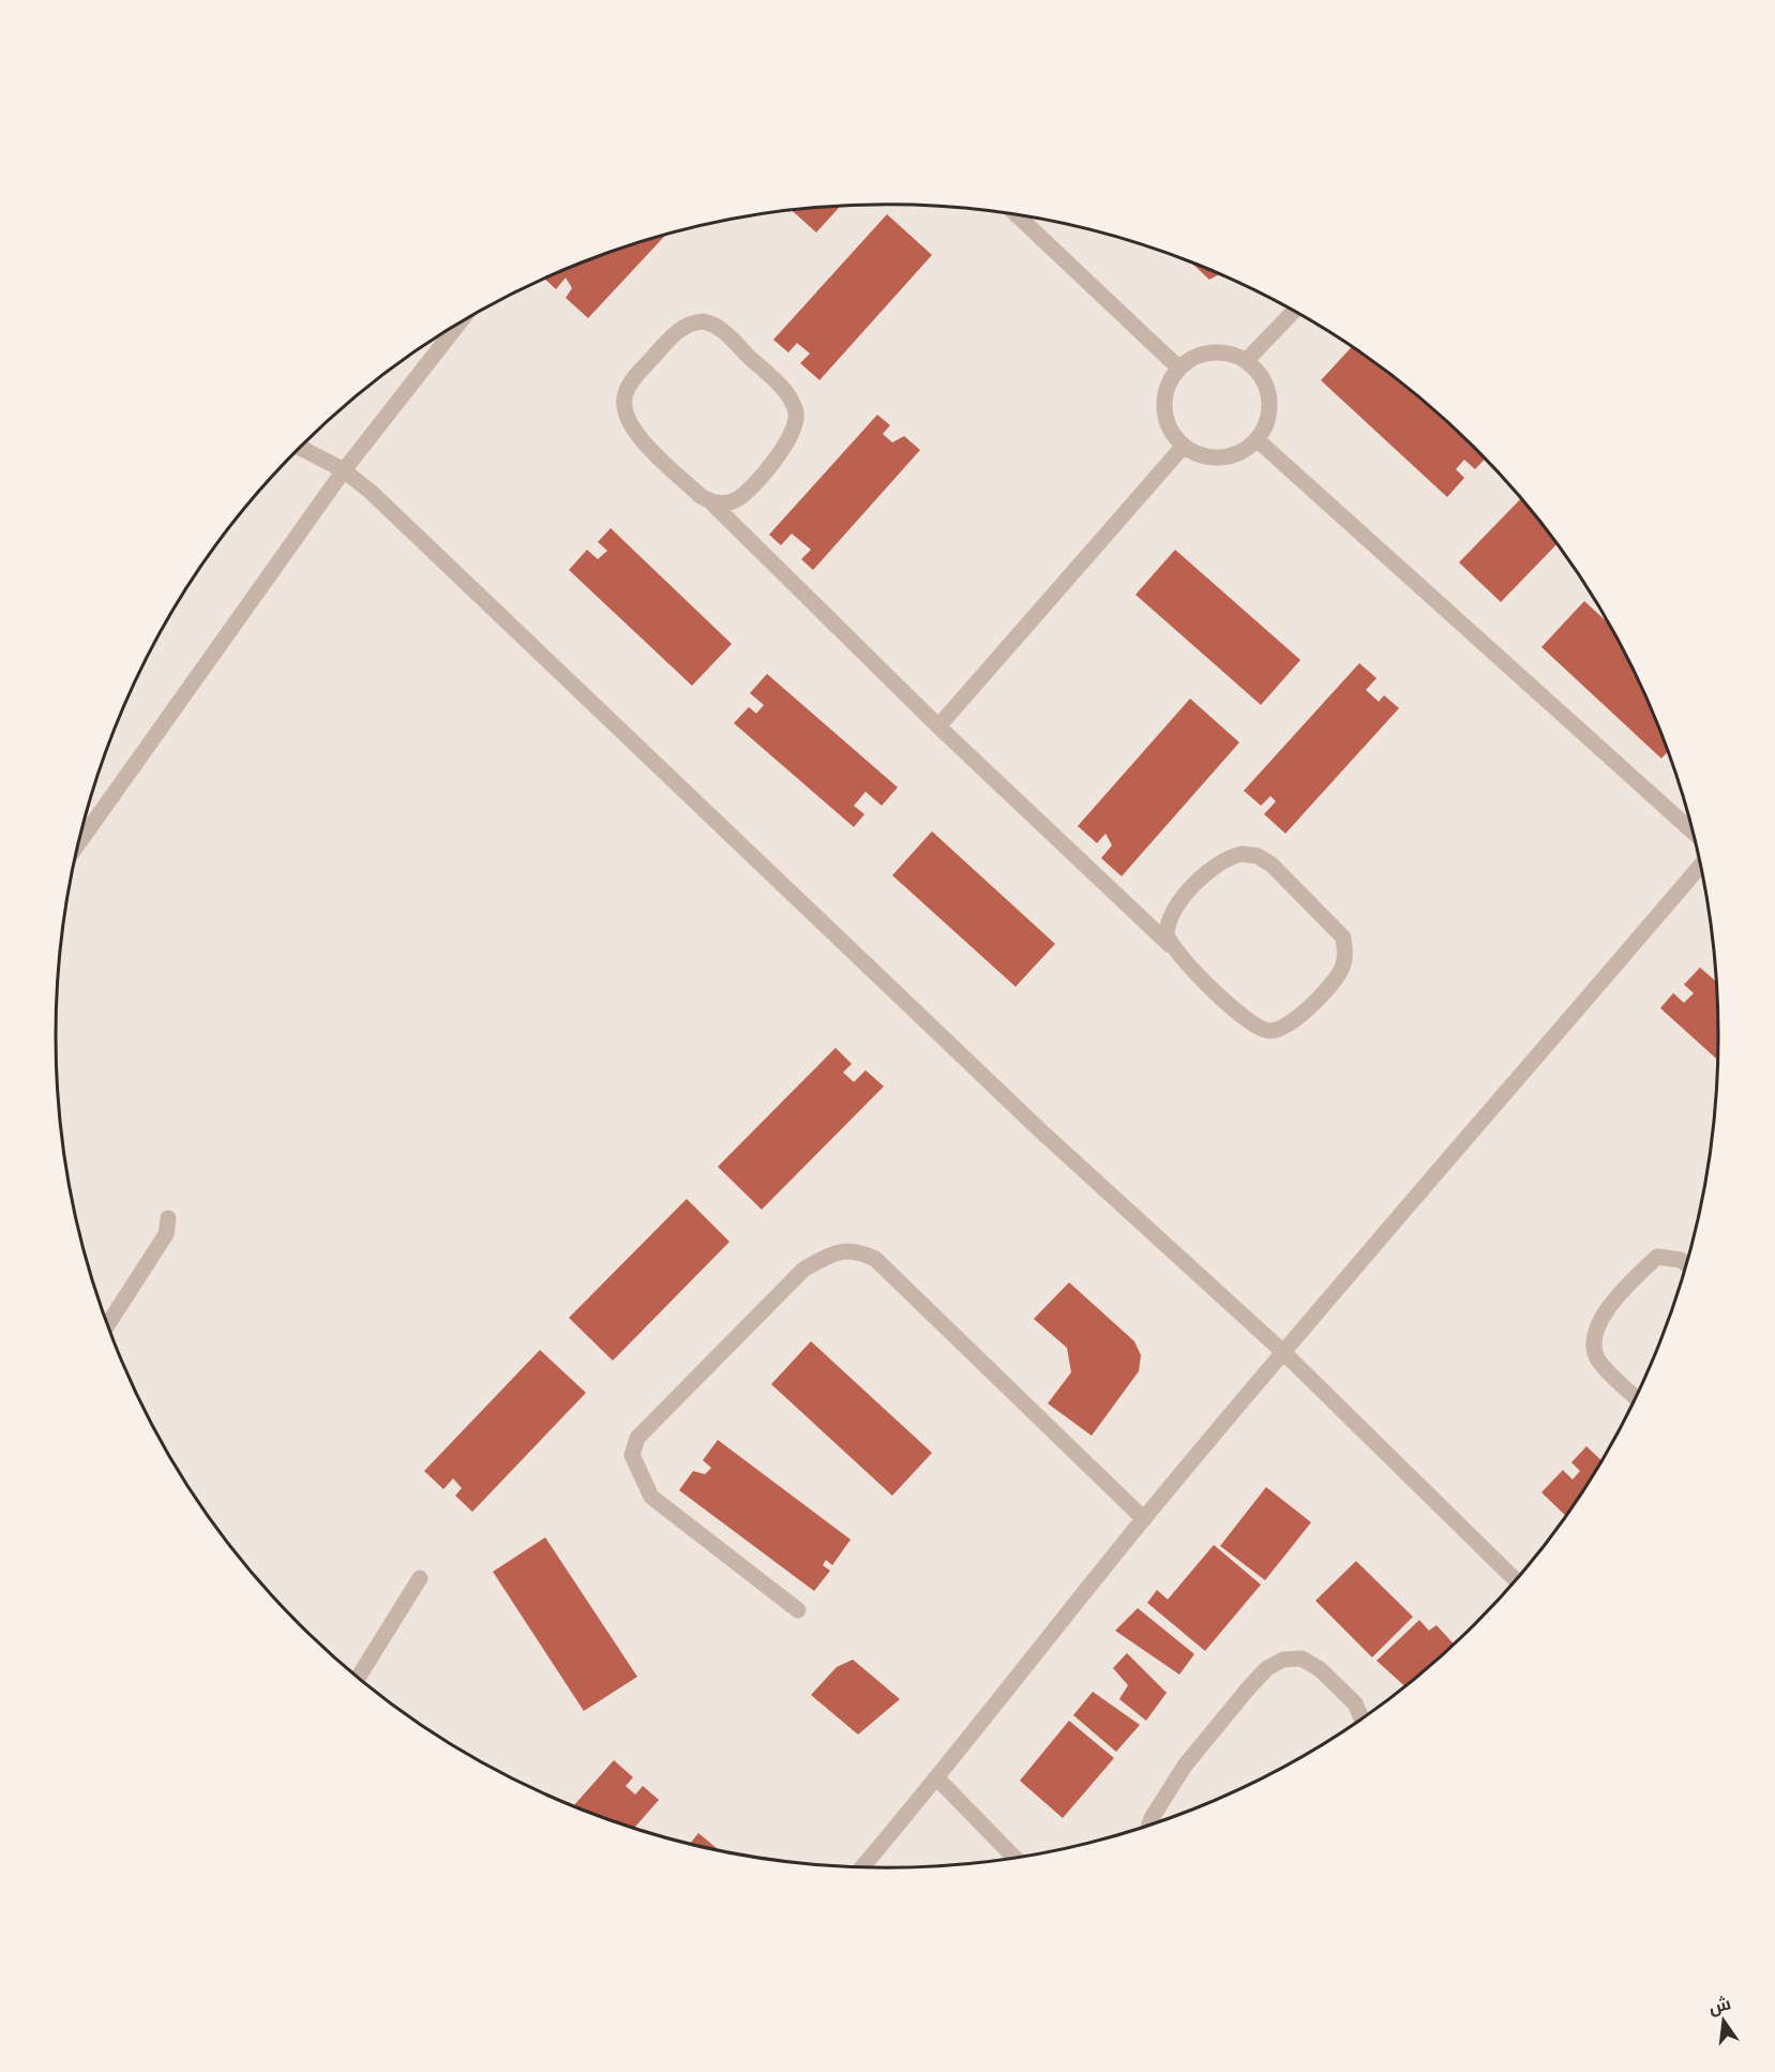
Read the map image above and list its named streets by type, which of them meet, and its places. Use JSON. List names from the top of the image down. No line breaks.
{"north":"top"}
